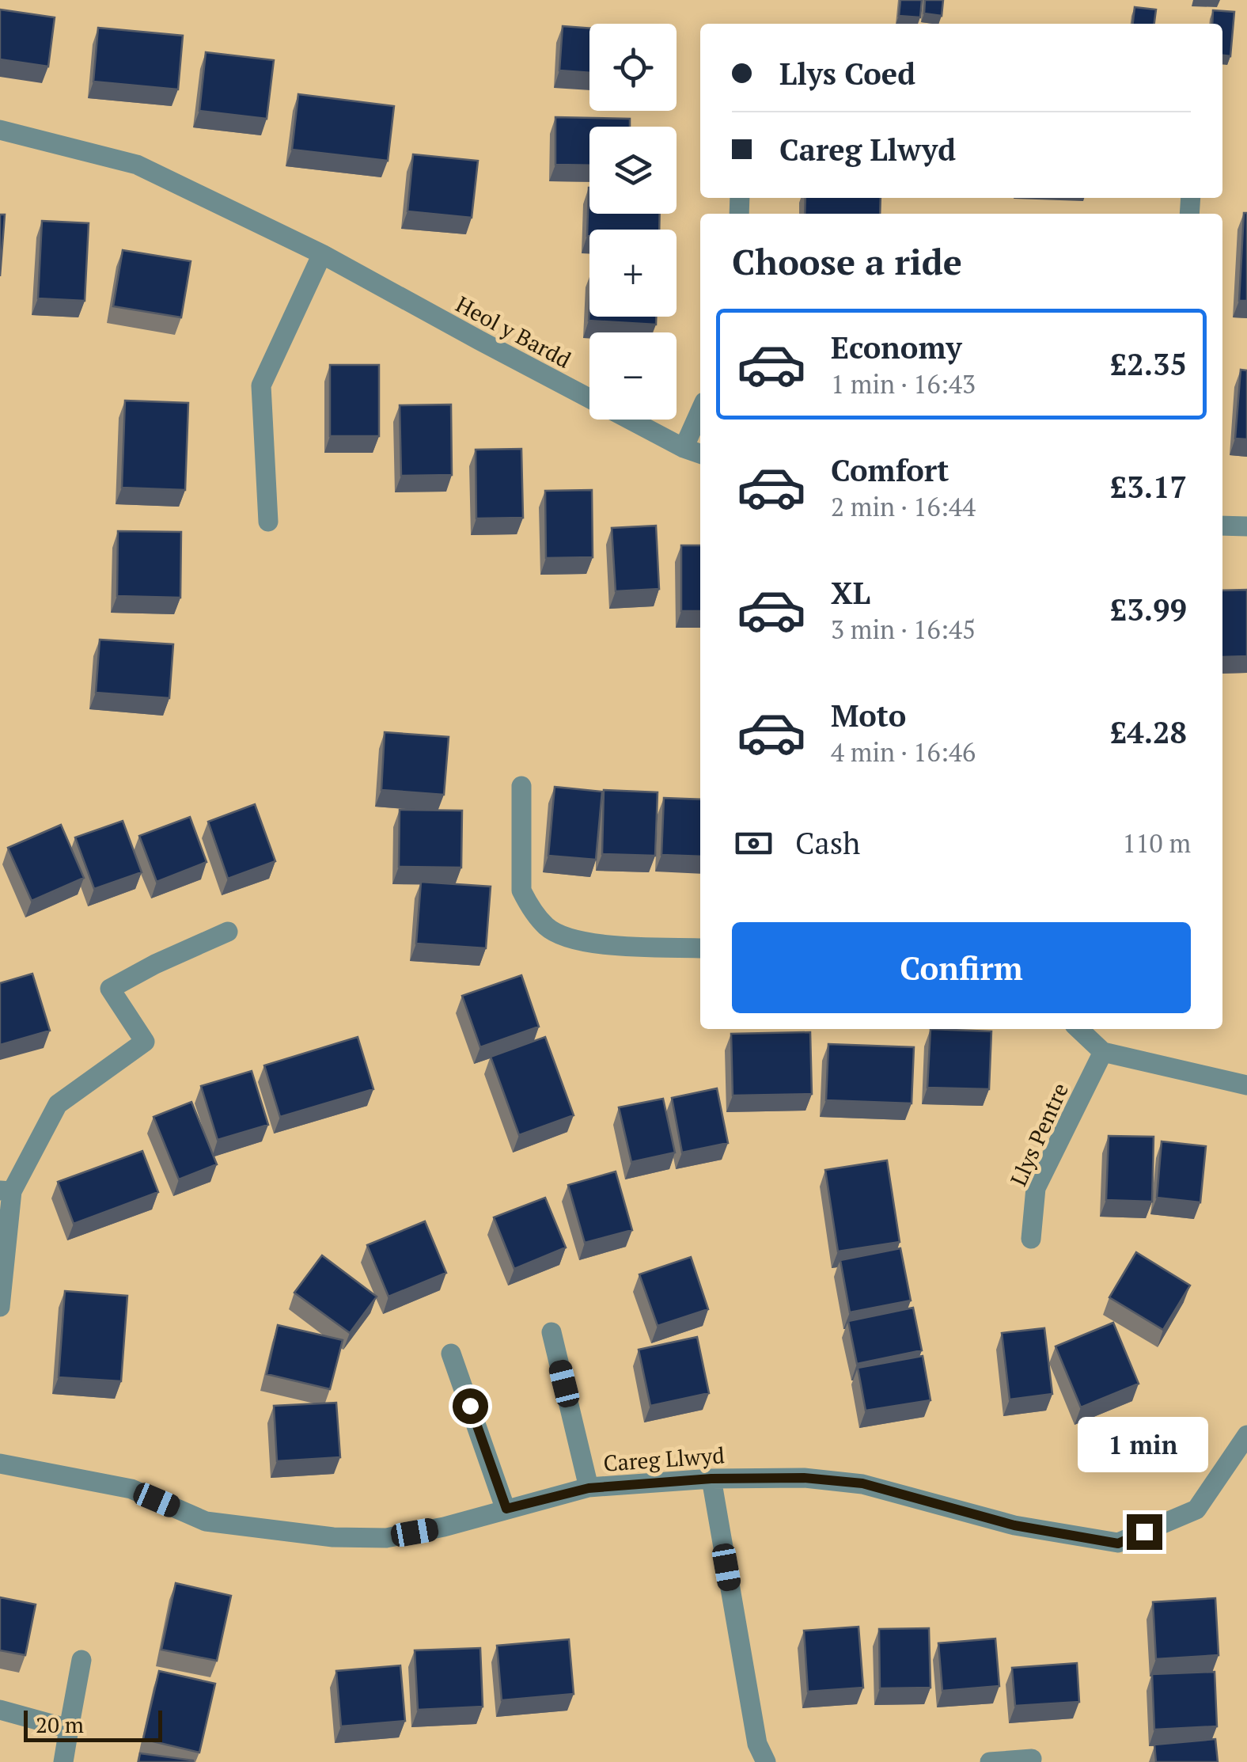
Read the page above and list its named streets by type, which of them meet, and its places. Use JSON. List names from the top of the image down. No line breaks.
{"streets":{"street":["Heol y Bardd","Llys Pentre","Careg Llwyd"]},"scale_bar":"20 m","page":{"map_buttons":["+","−"],"banner":["Llys Coed","Careg Llwyd"],"heading":"Choose a ride","list":[{"name":"Economy","note":"1 min · 16:43","value":"£2.35"},{"name":"Comfort","note":"2 min · 16:44","value":"£3.17"},{"name":"XL","note":"3 min · 16:45","value":"£3.99"},{"name":"Moto","note":"4 min · 16:46","value":"£4.28"}],"pay":["Cash","110 m"],"buttons":"Confirm","bubble":"1 min","scale":"20 m"}}
